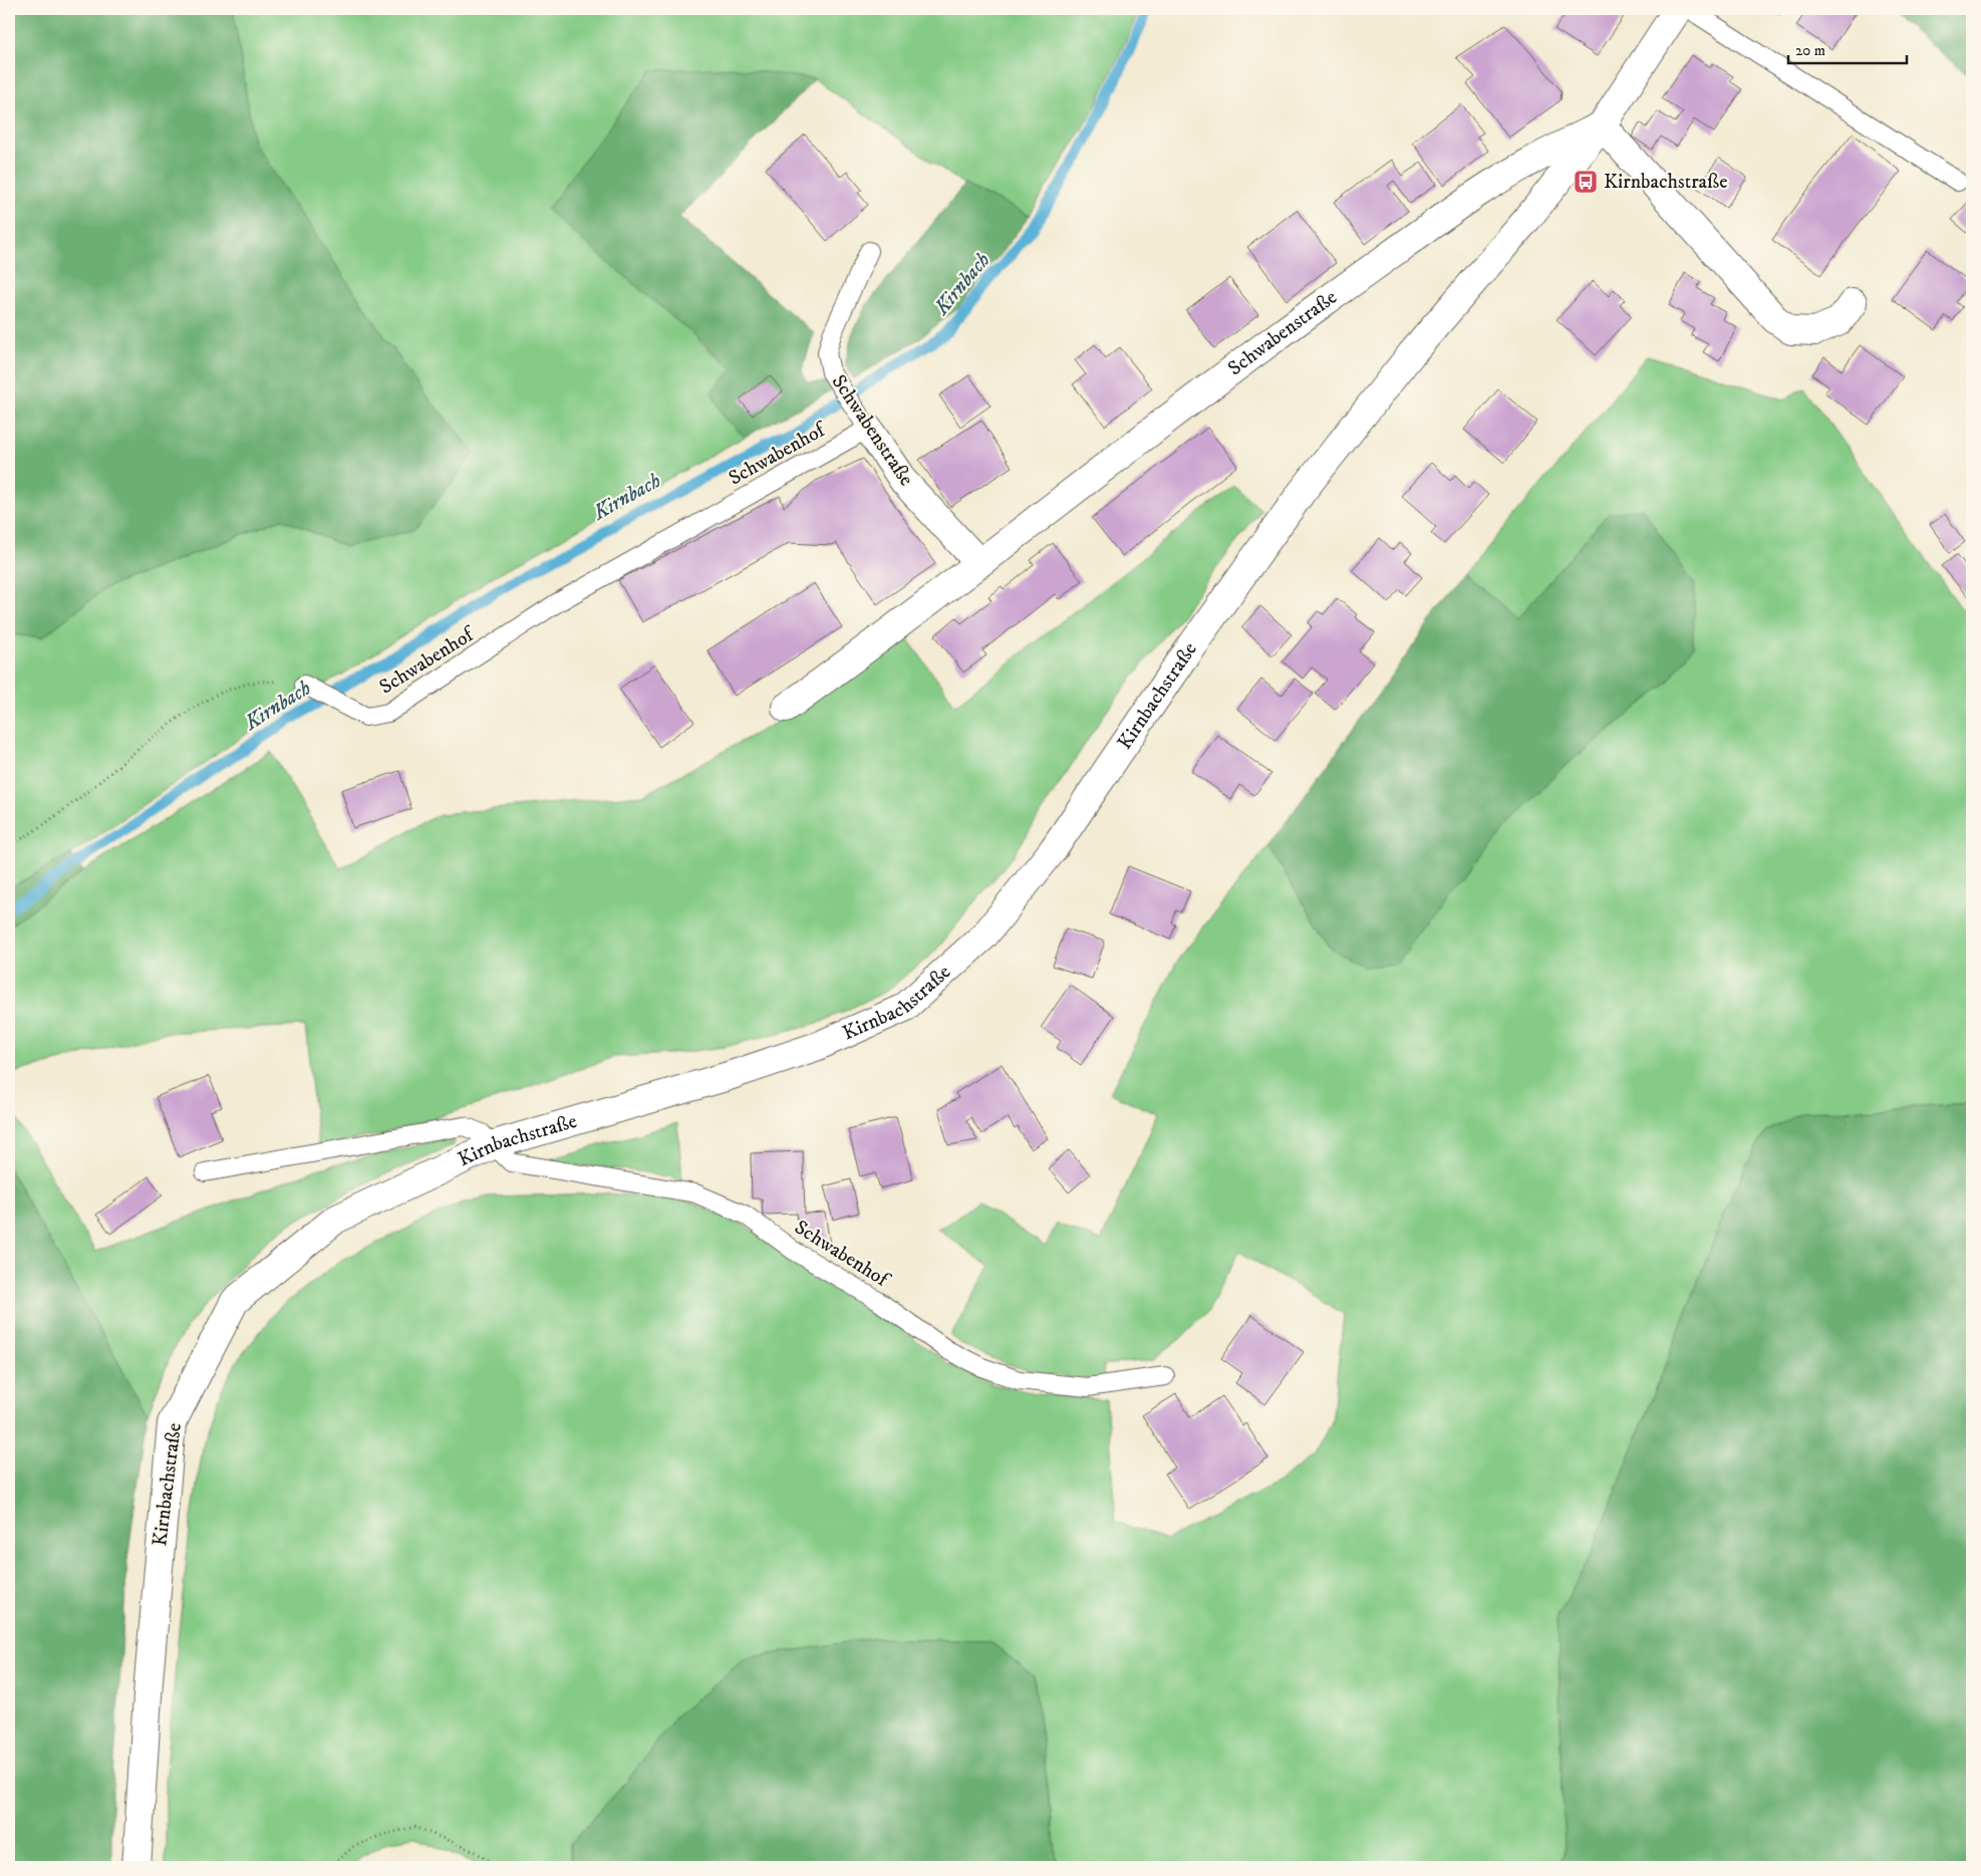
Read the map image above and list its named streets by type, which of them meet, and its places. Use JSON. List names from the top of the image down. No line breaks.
{"streets":{"main road":["Schwabenstraße","Kirnbachstraße"],"lane":["Schwabenhof"]},"crossings":[["Schwabenstraße","Schwabenhof"],["Schwabenstraße","Kirnbachstraße"],["Schwabenhof","Kirnbachstraße"]],"water":["Kirnbach"],"places":{"bus stop":["Kirnbachstraße"]},"scale_bar":"20 m"}
